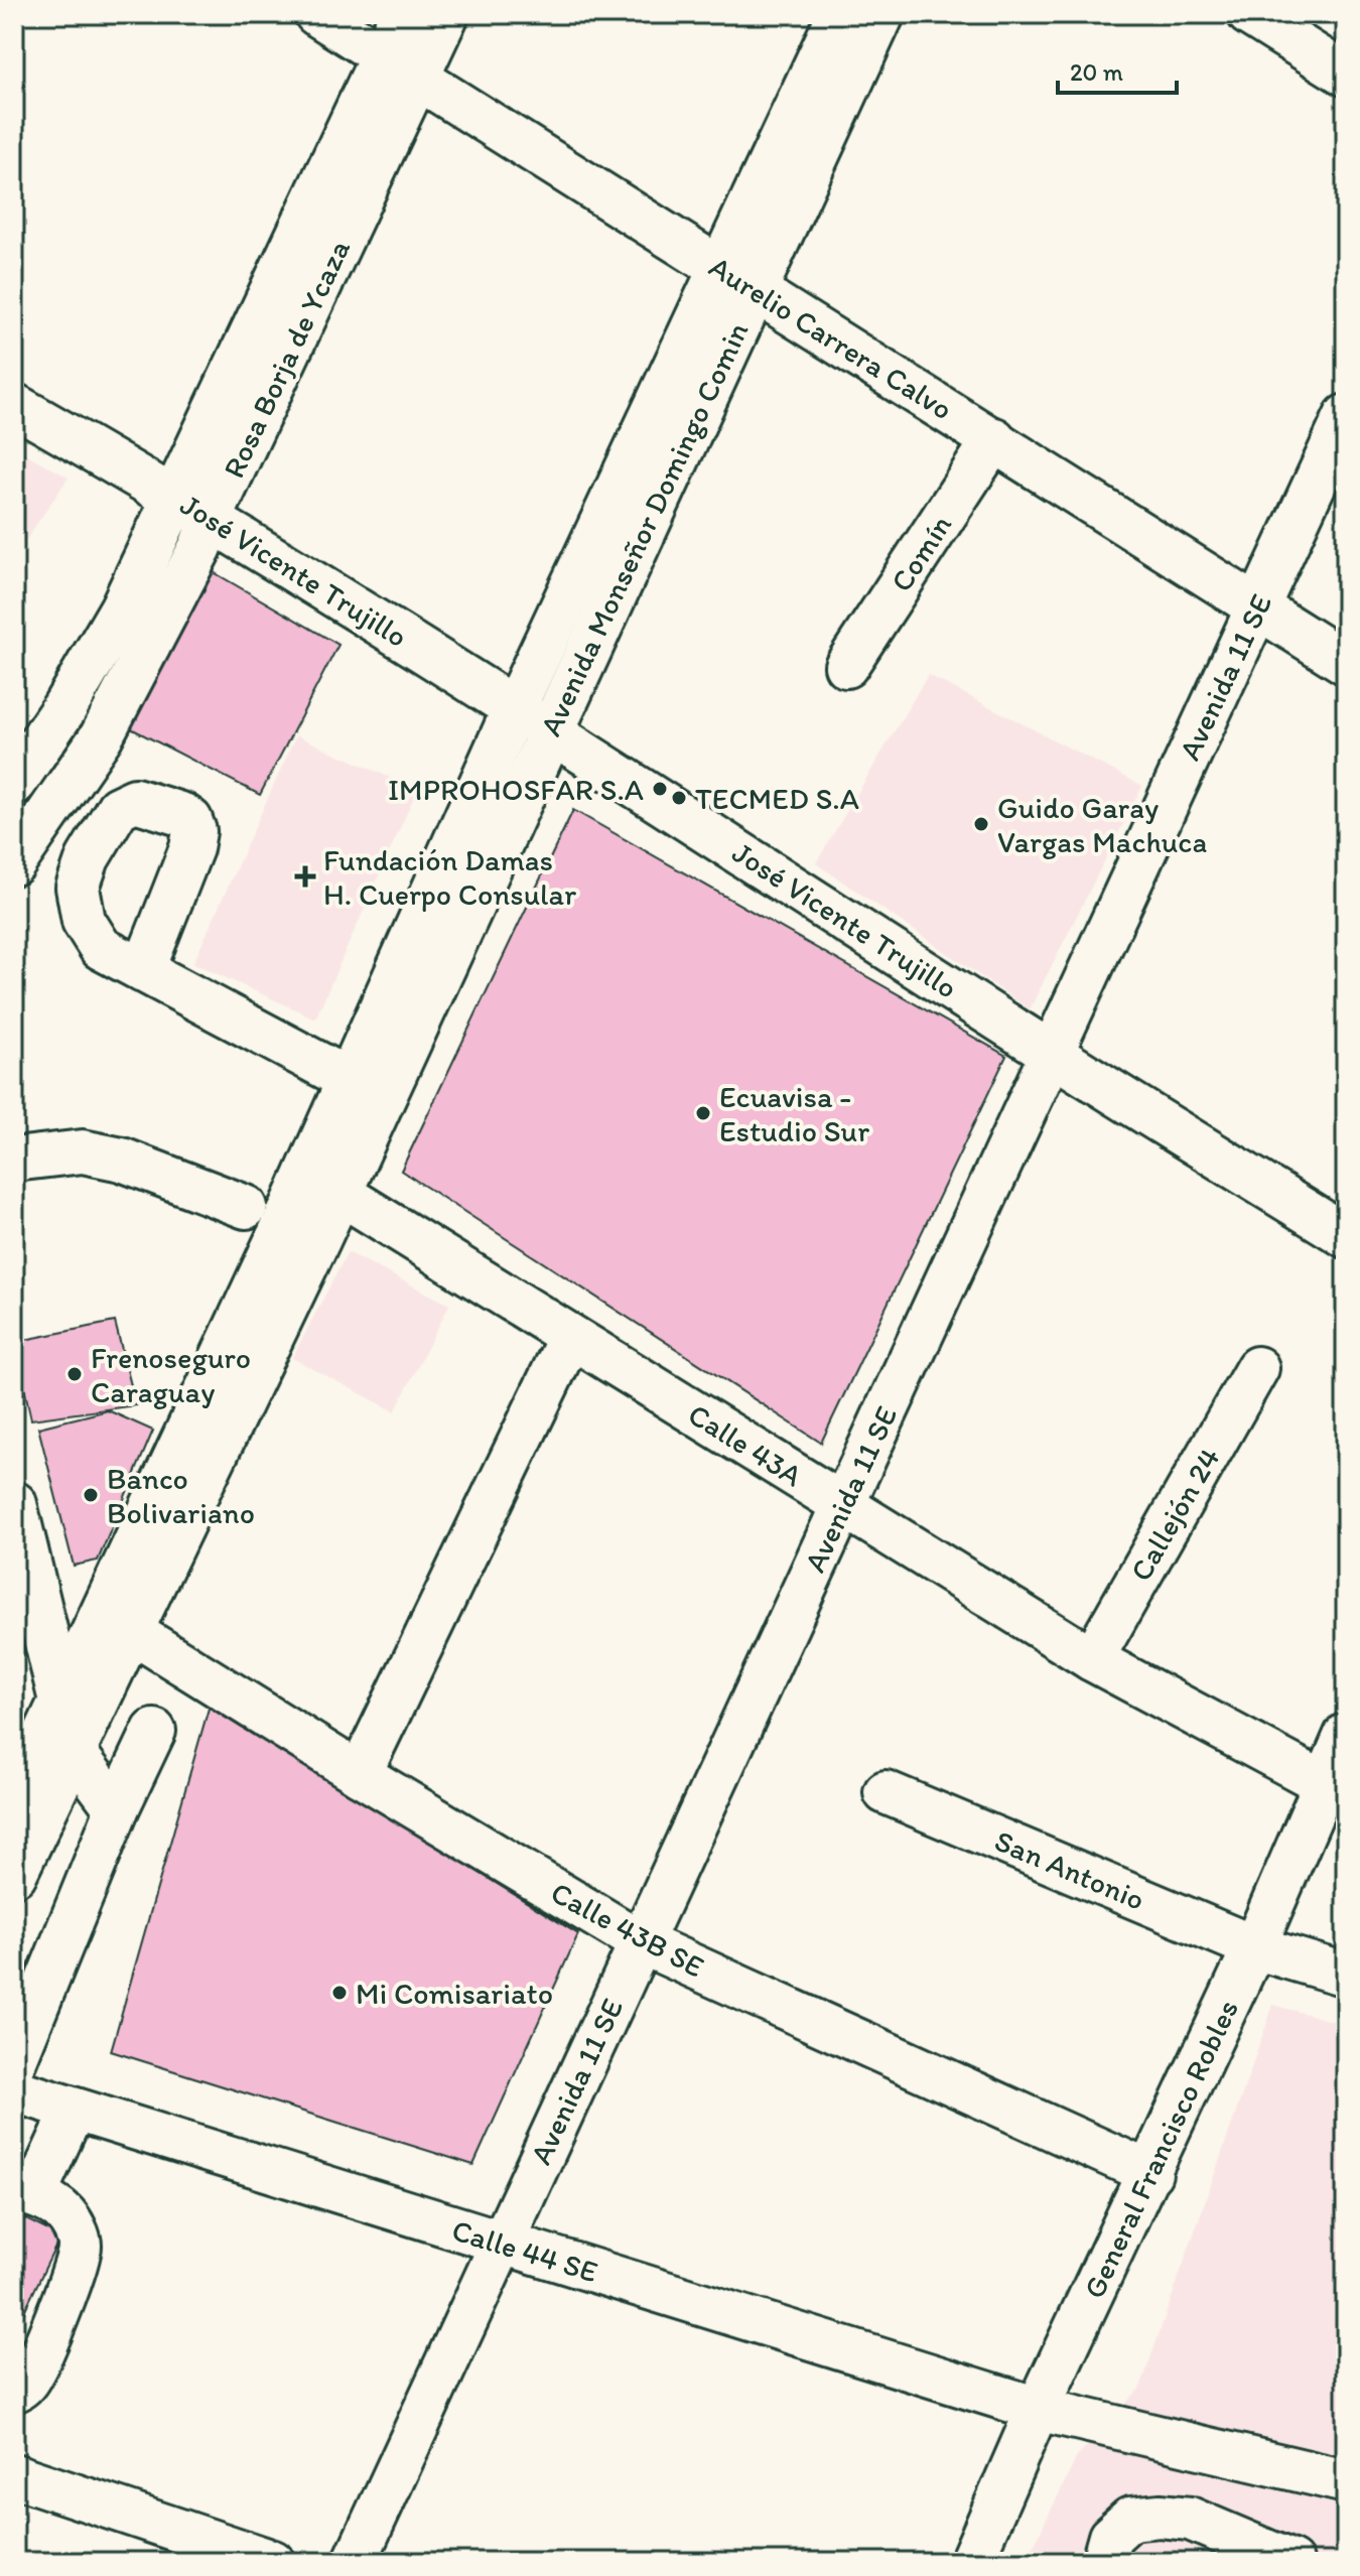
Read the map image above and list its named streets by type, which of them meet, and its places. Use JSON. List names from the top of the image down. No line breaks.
{"streets":{"main road":["Rosa Borja de Ycaza","Avenida Monseñor Domingo Comin"],"street":["Aurelio Carrera Calvo","Comín","José Vicente Trujillo","Avenida 11 SE","Calle 43A","Callejón 24","San Antonio","Calle 43B SE","General Francisco Robles","Calle 44 SE"]},"crossings":[["Aurelio Carrera Calvo","Rosa Borja de Ycaza"],["Aurelio Carrera Calvo","Avenida Monseñor Domingo Comin"],["Aurelio Carrera Calvo","Comín"],["Aurelio Carrera Calvo","Avenida 11 SE"],["Rosa Borja de Ycaza","José Vicente Trujillo"],["Avenida Monseñor Domingo Comin","José Vicente Trujillo"],["Avenida Monseñor Domingo Comin","Calle 43A"],["Avenida Monseñor Domingo Comin","Calle 43B SE"],["José Vicente Trujillo","Avenida 11 SE"],["Avenida 11 SE","Calle 43A"],["Avenida 11 SE","Calle 43B SE"],["Avenida 11 SE","Calle 44 SE"],["Calle 43A","Callejón 24"],["Calle 43A","General Francisco Robles"],["San Antonio","General Francisco Robles"],["Calle 43B SE","General Francisco Robles"],["General Francisco Robles","Calle 44 SE"]],"places":{"other":["IMPROHOSFAR S.A","TECMED S.A","Guido Garay Vargas Machuca","Ecuavisa - Estudio Sur","Frenoseguro Caraguay","Banco Bolivariano","Mi Comisariato"],"health":["Fundación Damas H. Cuerpo Consular"]},"scale_bar":"20 m"}
